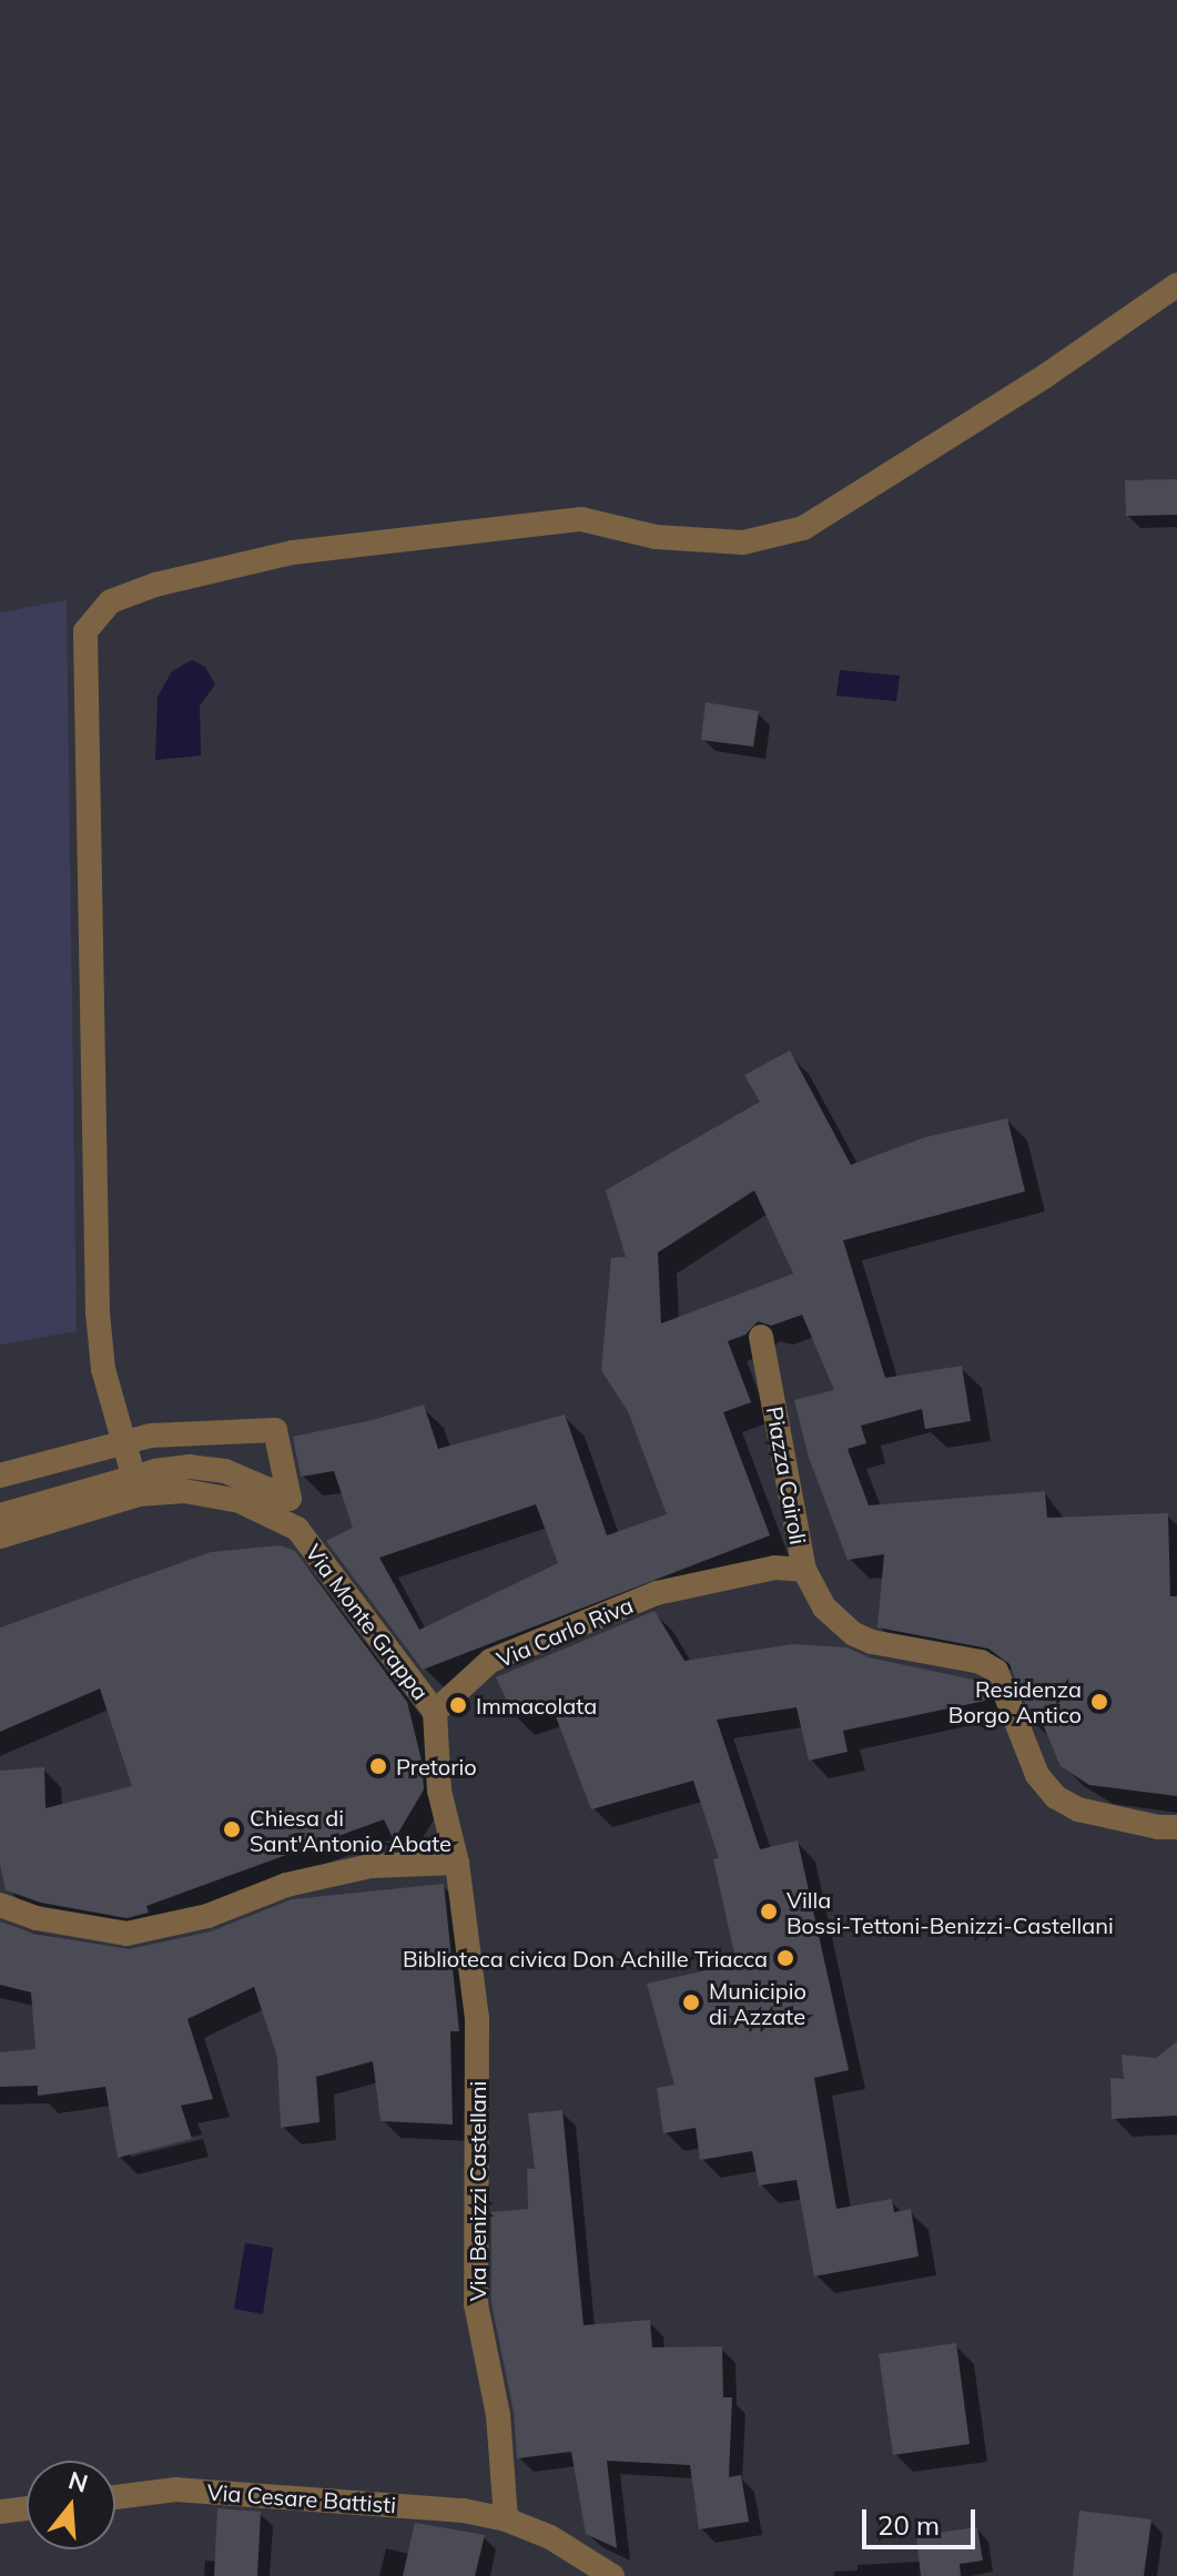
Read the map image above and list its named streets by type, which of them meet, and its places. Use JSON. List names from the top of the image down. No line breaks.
{"streets":{"street":["Piazza Cairoli","Via Monte Grappa","Via Carlo Riva","Via Benizzi Castellani","Via Cesare Battisti"]},"crossings":[["Piazza Cairoli","Via Carlo Riva"],["Via Monte Grappa","Via Carlo Riva"],["Via Monte Grappa","Via Benizzi Castellani"],["Via Benizzi Castellani","Via Cesare Battisti"]],"places":["Residenza Borgo Antico","Immacolata","Pretorio","Chiesa di Sant'Antonio Abate","Villa Bossi-Tettoni-Benizzi-Castellani","Biblioteca civica Don Achille Triacca","Municipio di Azzate"],"scale_bar":"20 m","north":"top"}
